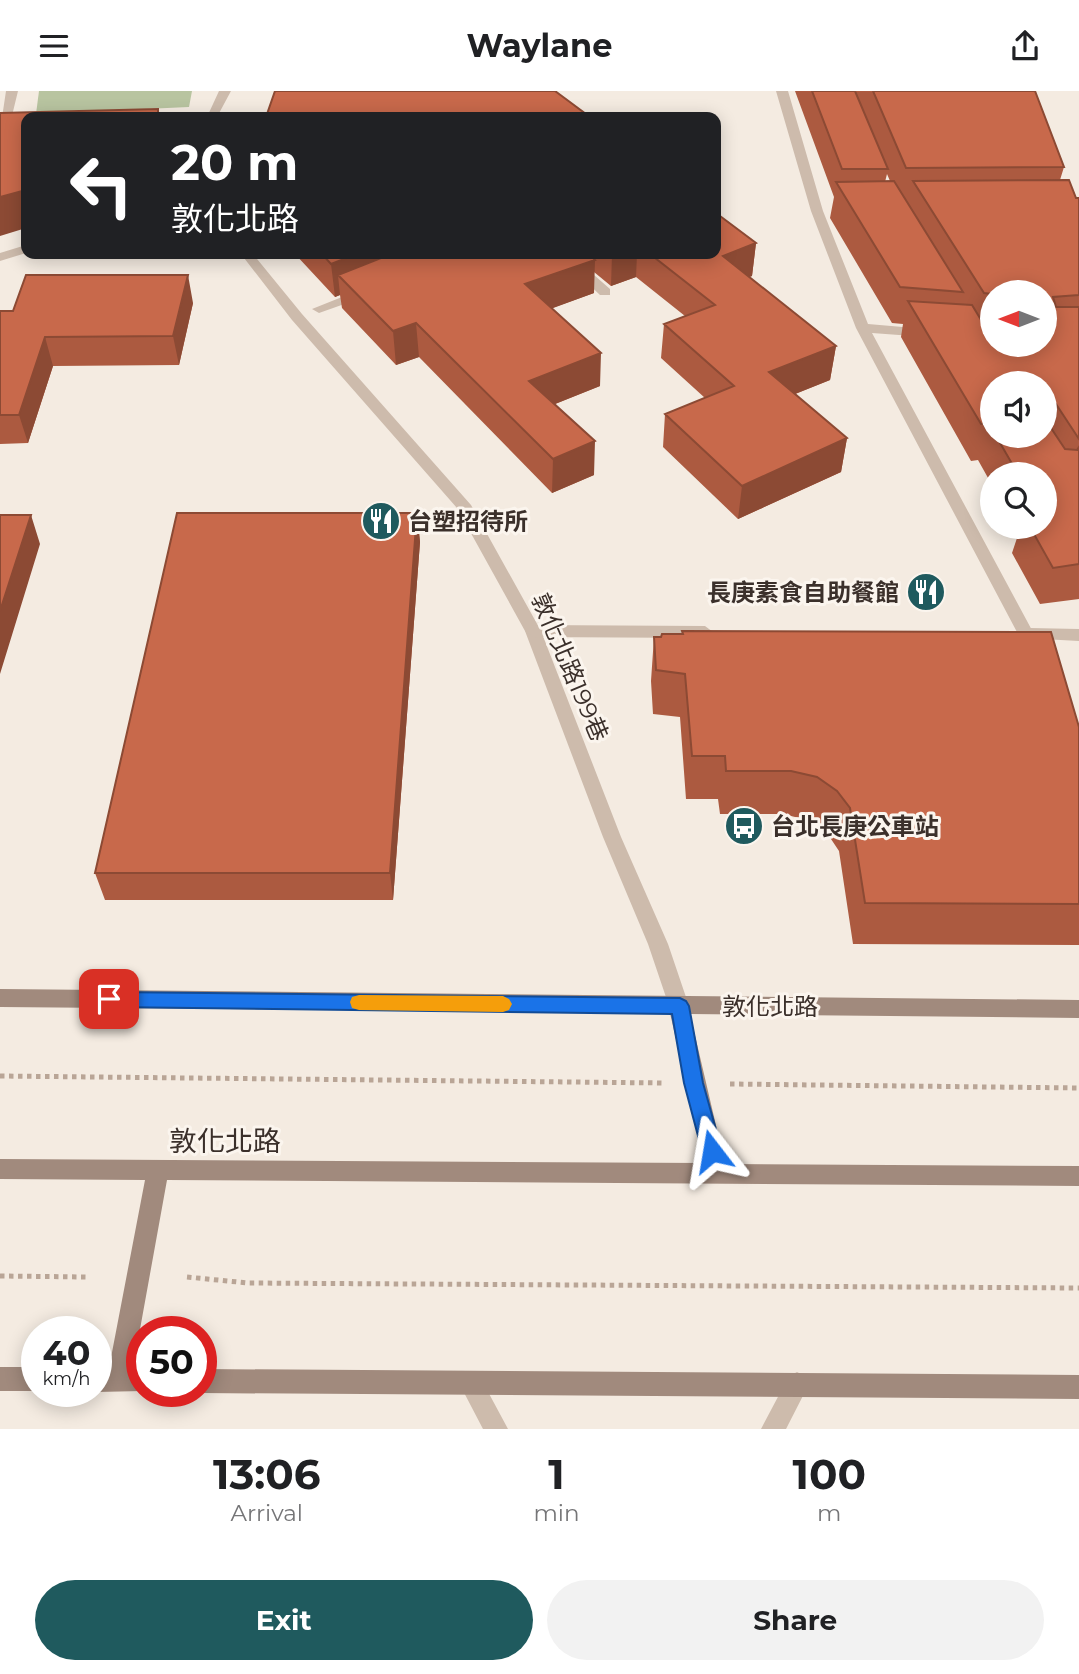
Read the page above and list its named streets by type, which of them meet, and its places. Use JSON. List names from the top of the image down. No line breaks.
{"streets":{"main road":["敦化北路"],"street":["敦化北路199巷"]},"crossings":[["敦化北路199巷","敦化北路"]],"places":{"restaurant":["台塑招待所","長庚素食自助餐館"],"bus stop":["台北長庚公車站"]},"north":"left","page":{"header":"Waylane","turn":["20 m","敦化北路"],"speed":"40 km/h","limit":"50","eta":["13:06","Arrival","1","min","100","m"],"buttons":["Exit","Share"]}}
